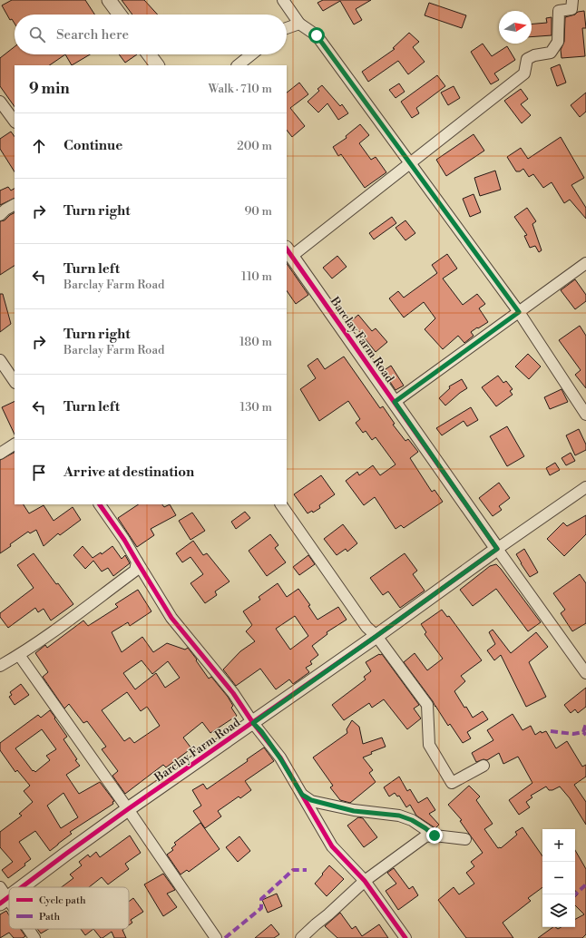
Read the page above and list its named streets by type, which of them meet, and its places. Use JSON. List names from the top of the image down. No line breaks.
{"streets":{"street":["Barclay Farm Road"]},"legend":["Cycle path","Path"],"north":"right","page":{"search":"Search here","heading":["9 min","Walk · 710 m"],"list":[["Continue","200 m"],["Turn right","90 m"],["Turn left","Barclay Farm Road","110 m"],["Turn right","Barclay Farm Road","180 m"],["Turn left","130 m"],"Arrive at destination"],"map_buttons":["+","−"]}}
